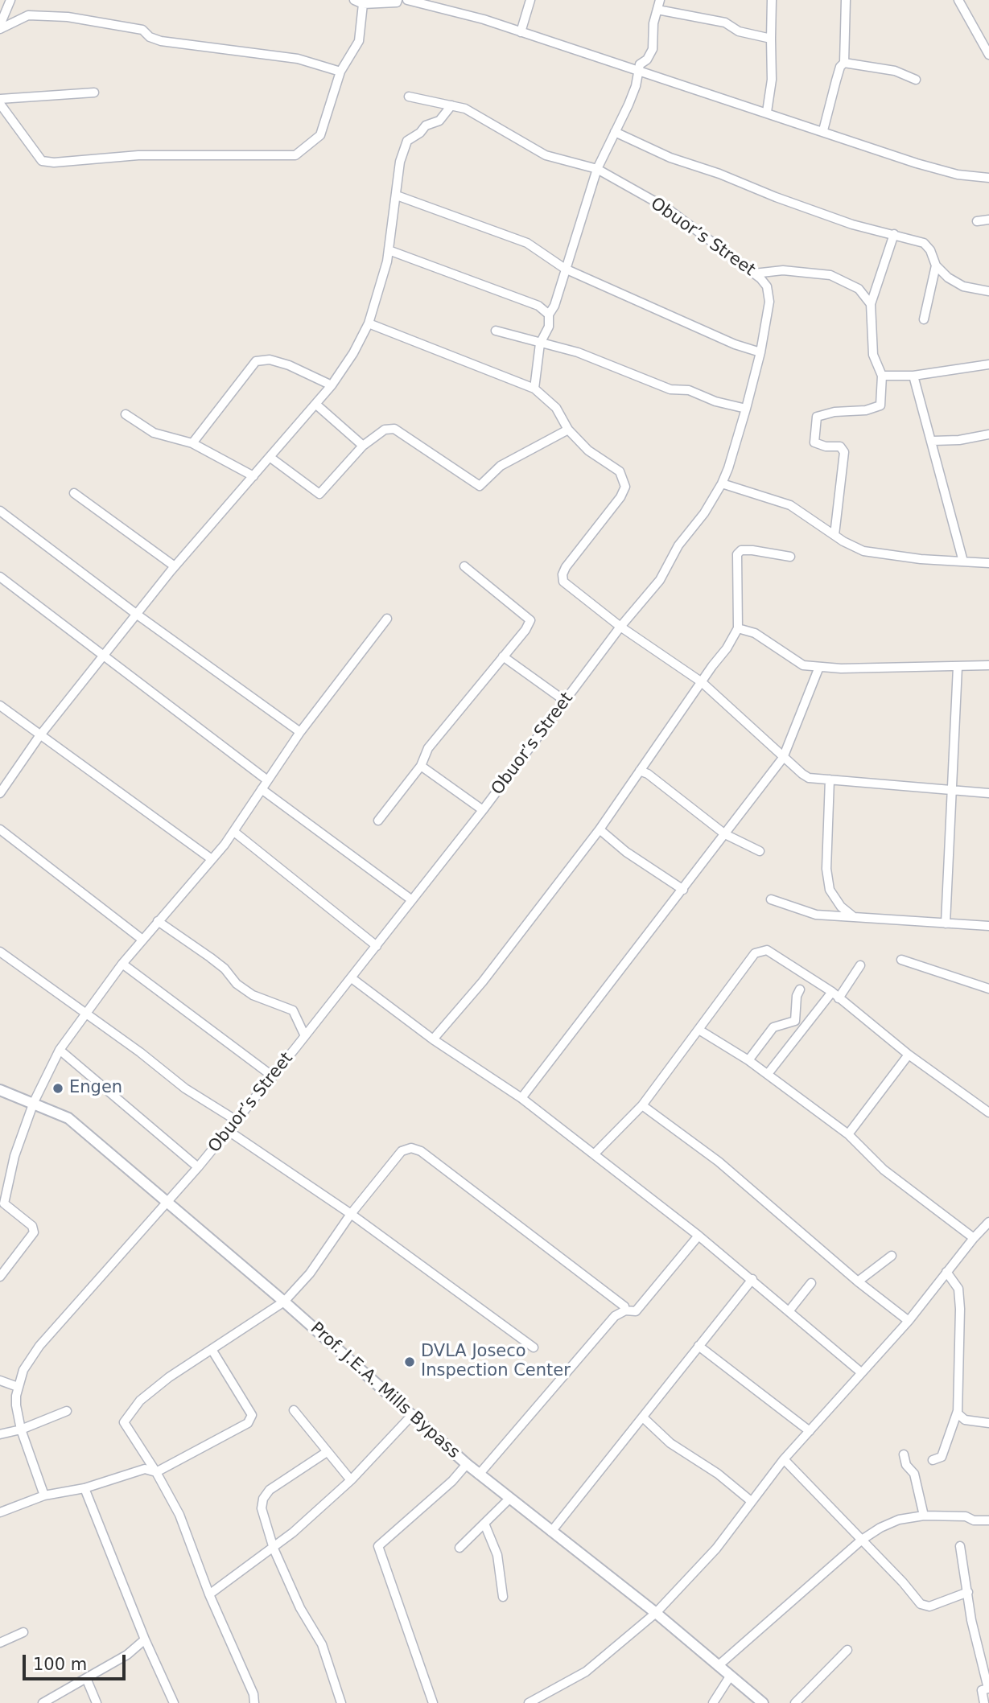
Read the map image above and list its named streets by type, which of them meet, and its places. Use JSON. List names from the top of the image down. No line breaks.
{"streets":{"street":["Obuor’s Street","Prof. J.E.A. Mills Bypass"]},"crossings":[["Obuor’s Street","Prof. J.E.A. Mills Bypass"]],"places":["Engen","DVLA Joseco Inspection Center"],"scale_bar":"100 m"}
